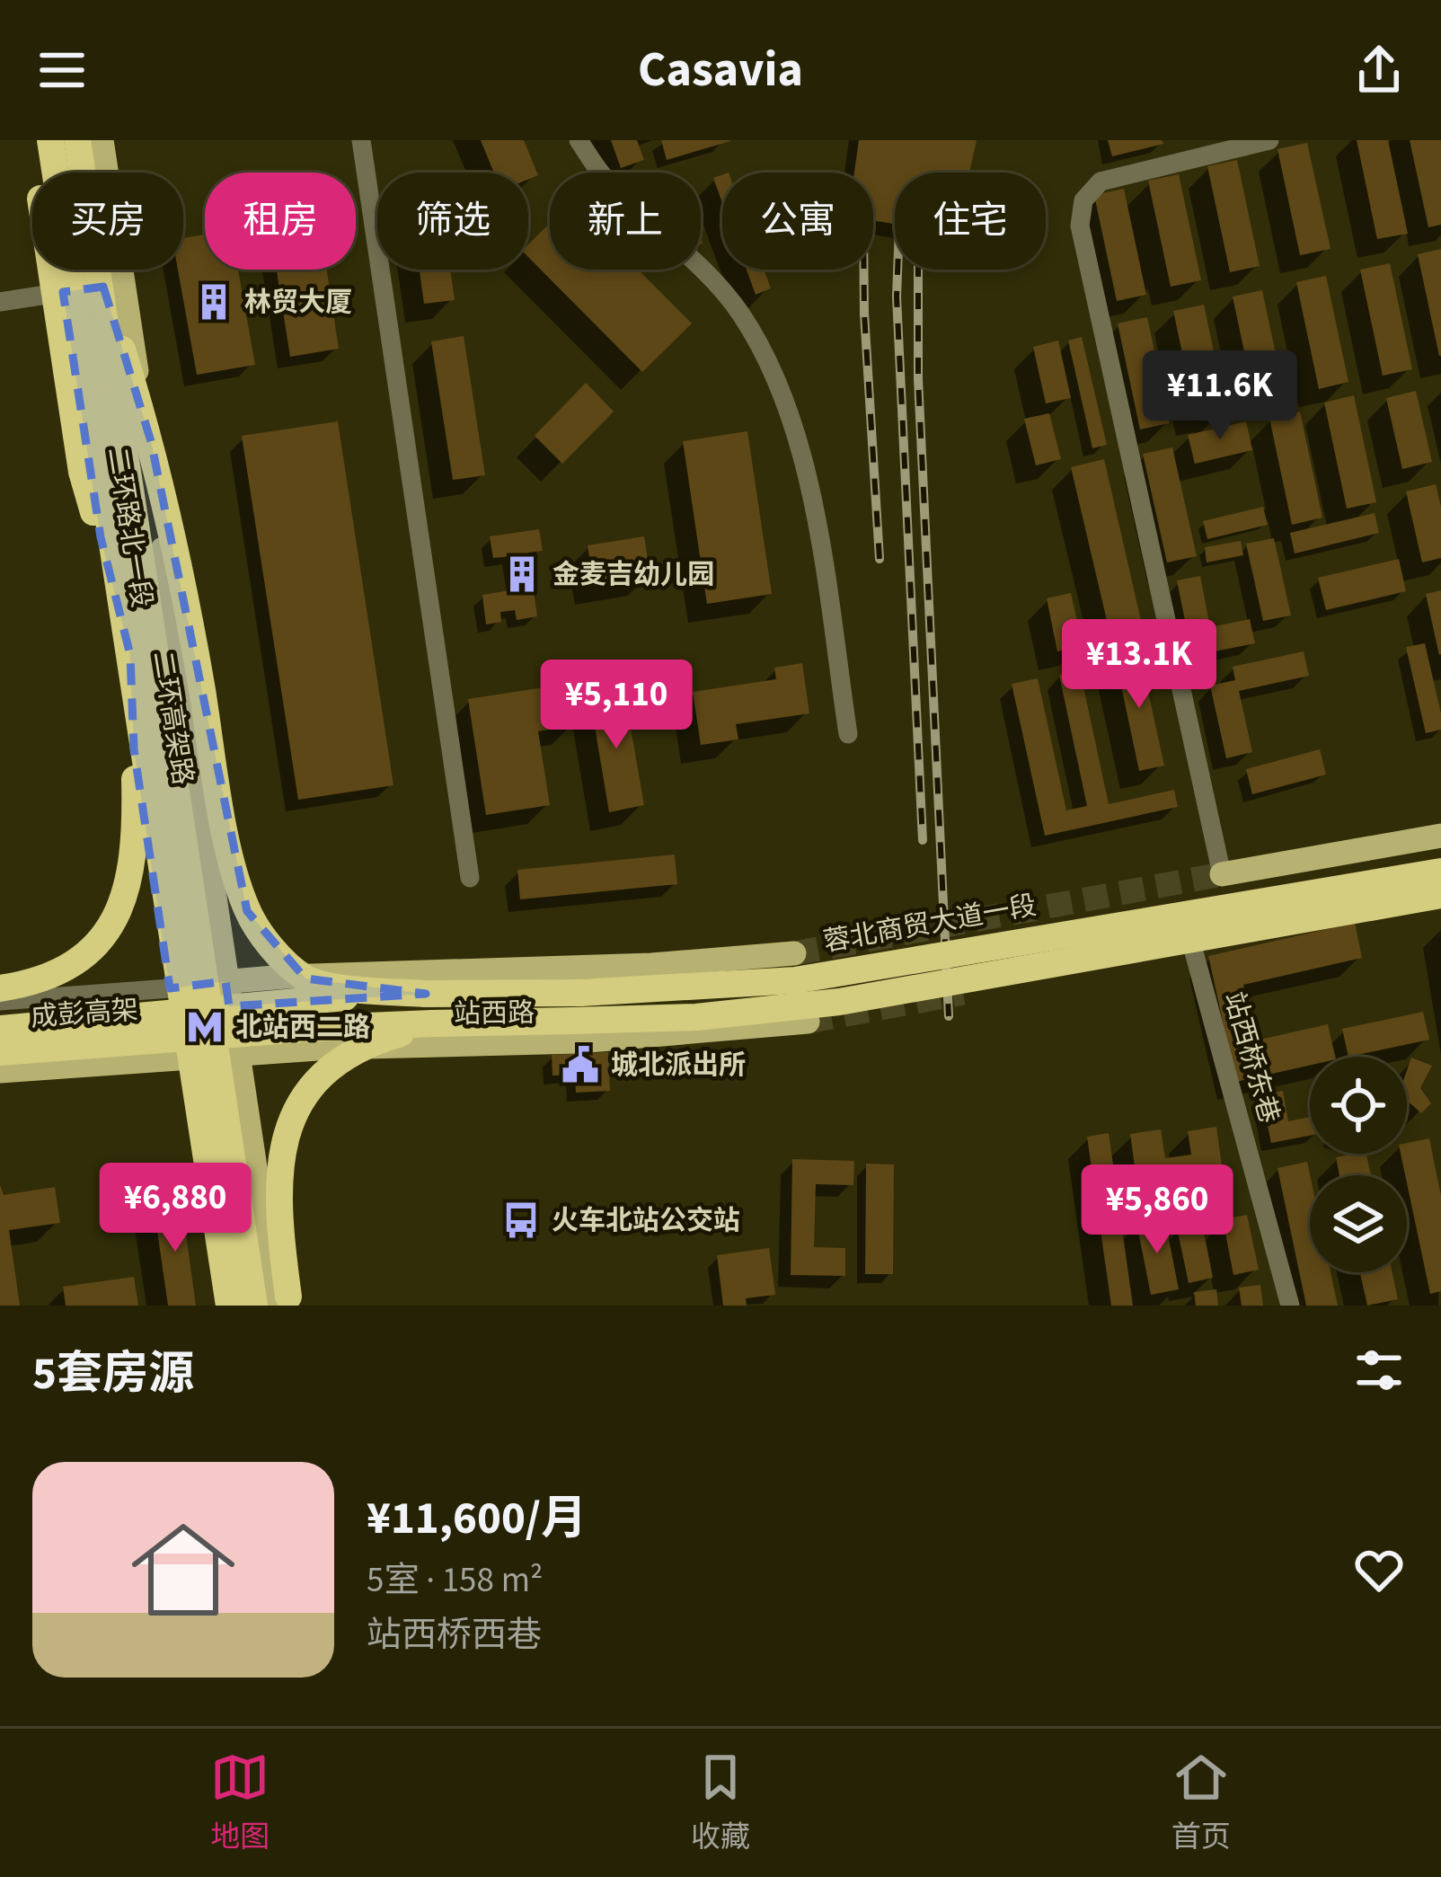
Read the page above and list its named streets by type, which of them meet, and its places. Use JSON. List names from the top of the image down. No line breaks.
{"streets":{"highway":["二环高架路","蓉北商贸大道一段","成彭高架"],"main road":["二环路北一段","站西路"],"street":["站西桥东巷"]},"crossings":[["二环路北一段","站西路"],["蓉北商贸大道一段","成彭高架"]],"places":{"building":["林贸大厦","金麦吉幼儿园"],"metro station":["北站西二路"],"public building":["城北派出所"],"bus stop":["火车北站公交站"]},"page":{"header":"Casavia","chip":["买房","租房","筛选","新上","公寓","住宅"],"price":["¥11.6K","¥13.1K","¥5,110","¥6,880","¥5,860"],"heading":"5套房源","list":[{"name":"¥11,600/月","note":"5室 · 158 m² · 站西桥西巷"}],"tabs":["地图","收藏","首页"]}}
